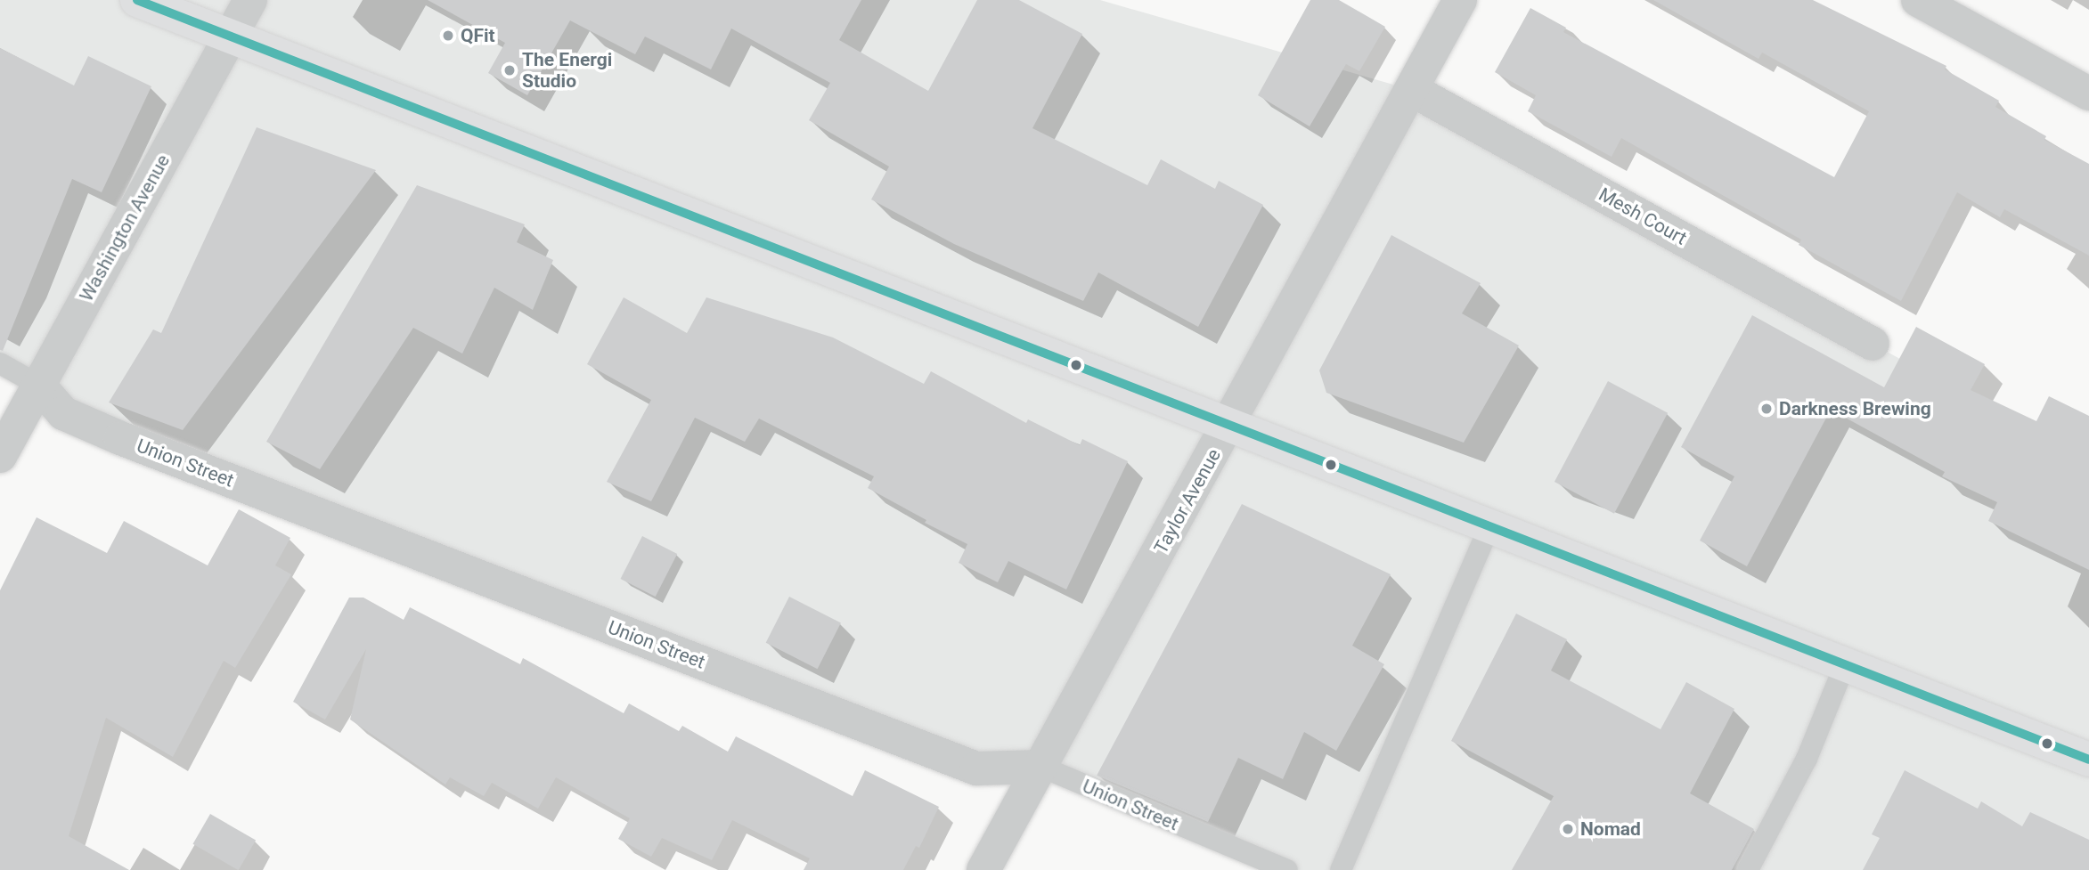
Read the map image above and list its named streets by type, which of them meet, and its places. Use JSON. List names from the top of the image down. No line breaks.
{"streets":{"street":["Mesh Court","Washington Avenue","Union Street","Taylor Avenue"]},"crossings":[["Mesh Court","Taylor Avenue"],["Washington Avenue","Union Street"],["Union Street","Taylor Avenue"]],"places":["QFit","The Energi Studio","Darkness Brewing","Nomad"]}
